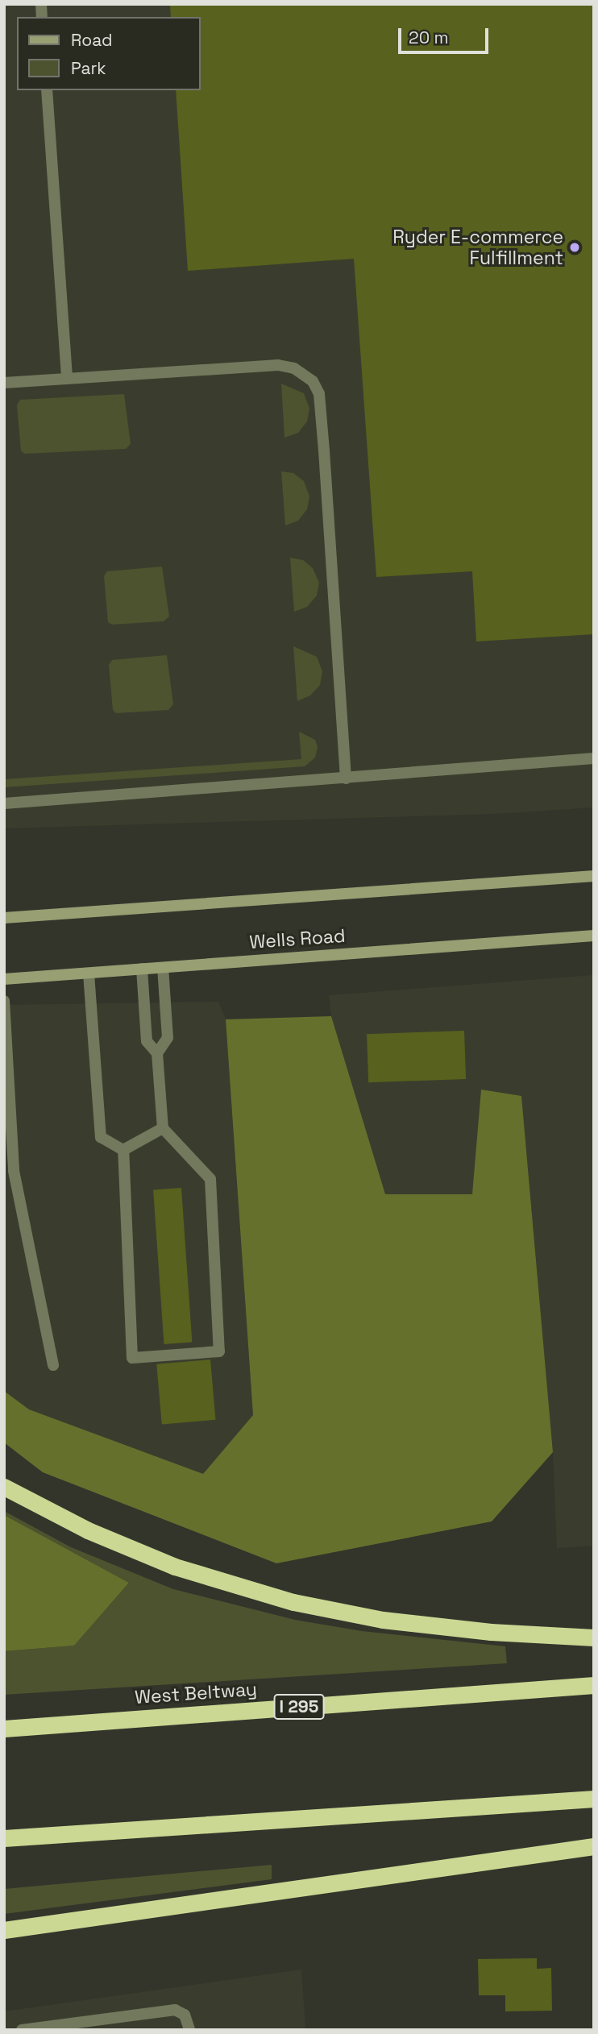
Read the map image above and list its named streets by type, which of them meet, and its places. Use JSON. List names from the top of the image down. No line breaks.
{"streets":{"highway":["West Beltway","I 295"],"main road":["Wells Road"]},"places":["Ryder E-commerce Fulfillment"],"legend":["Road","Park"],"scale_bar":"20 m"}
